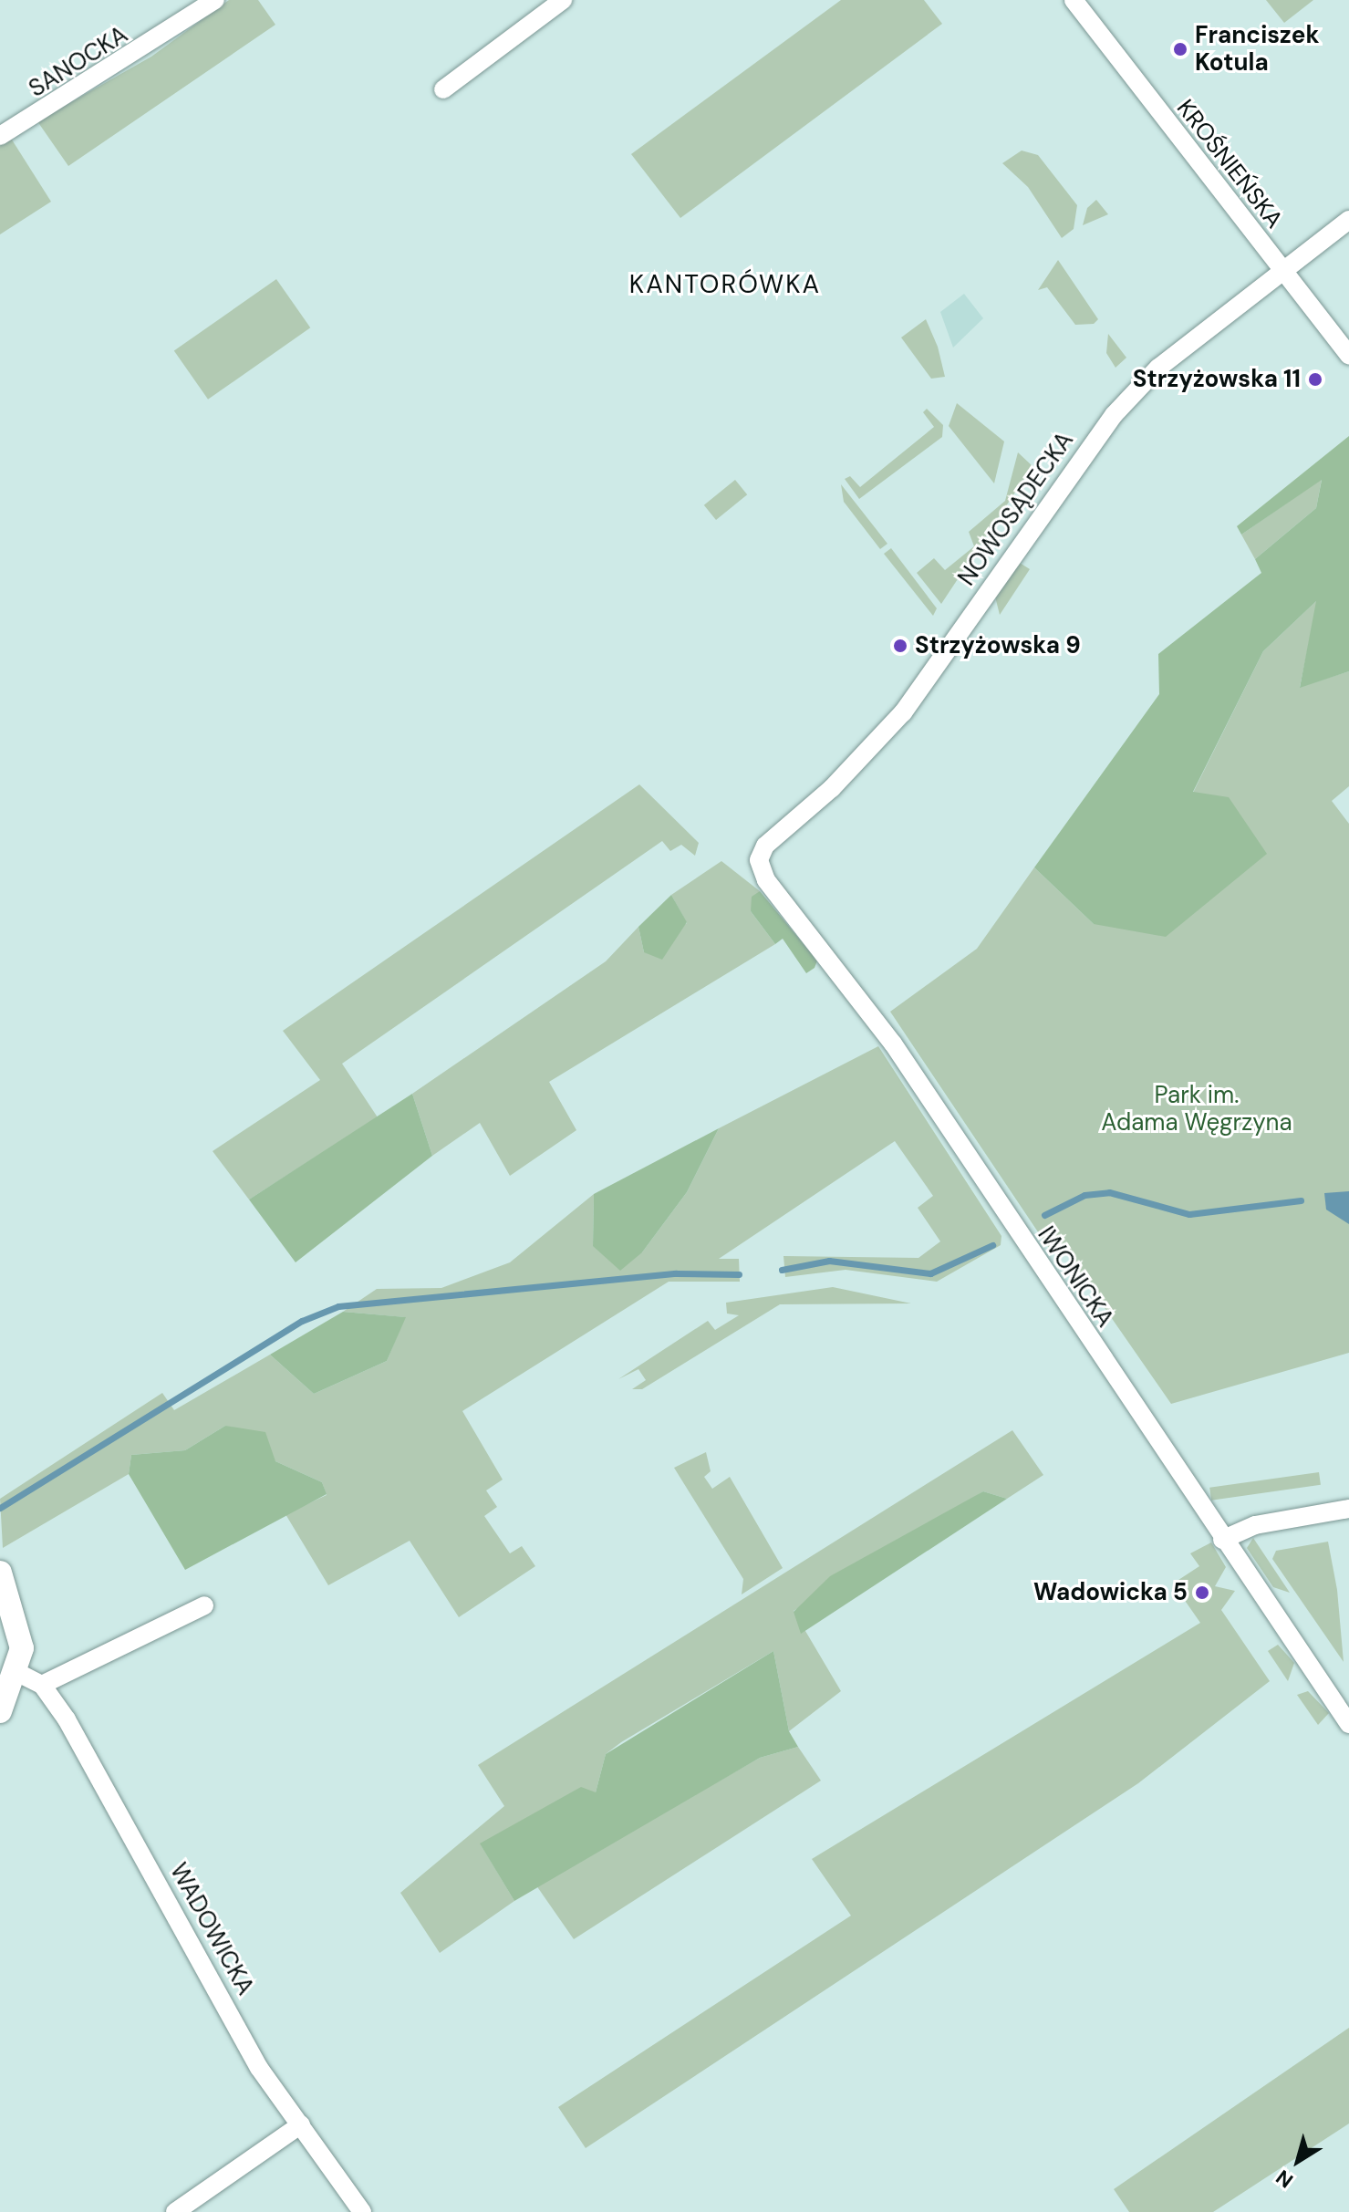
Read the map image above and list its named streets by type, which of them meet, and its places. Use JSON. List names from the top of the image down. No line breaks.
{"streets":{"street":["SANOCKA","KROŚNIEŃSKA","NOWOSĄDECKA","IWONICKA","WADOWICKA"]},"crossings":[["KROŚNIEŃSKA","NOWOSĄDECKA"],["NOWOSĄDECKA","IWONICKA"]],"districts":["KANTORÓWKA"],"parks":["Park im. Adama Węgrzyna"],"places":["Franciszek Kotula","Strzyżowska 11","Strzyżowska 9","Wadowicka 5"],"north":"bottom left"}
